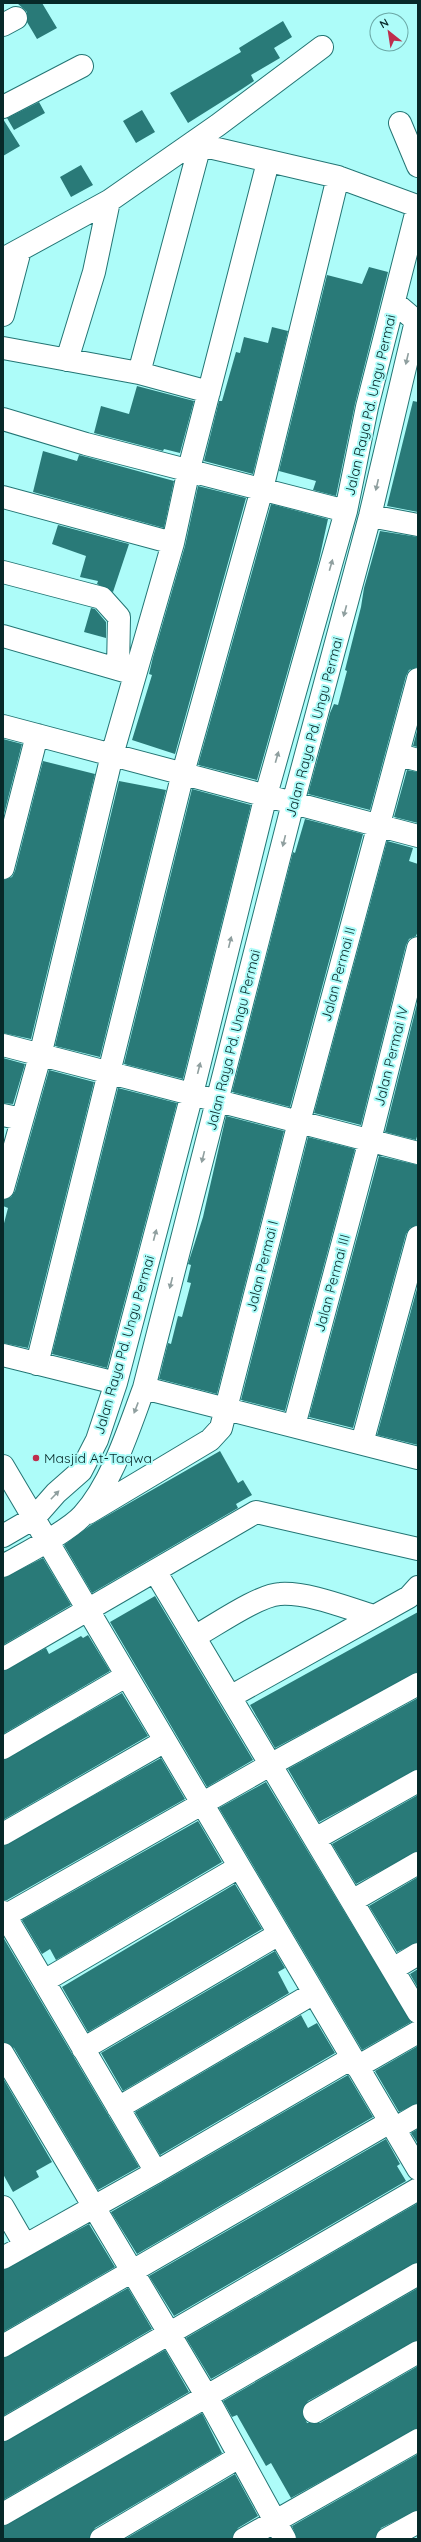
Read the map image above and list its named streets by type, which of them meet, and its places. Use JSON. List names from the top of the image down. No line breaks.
{"streets":{"street":["Jalan Raya Pd. Ungu Permai","Jalan Permai II","Jalan Permai IV","Jalan Permai I","Jalan Permai III"]},"crossings":[["Jalan Raya Pd. Ungu Permai","Jalan Permai I"],["Jalan Permai II","Jalan Permai I"],["Jalan Permai IV","Jalan Permai III"]],"places":["Masjid At-Taqwa"],"north":"top left"}
